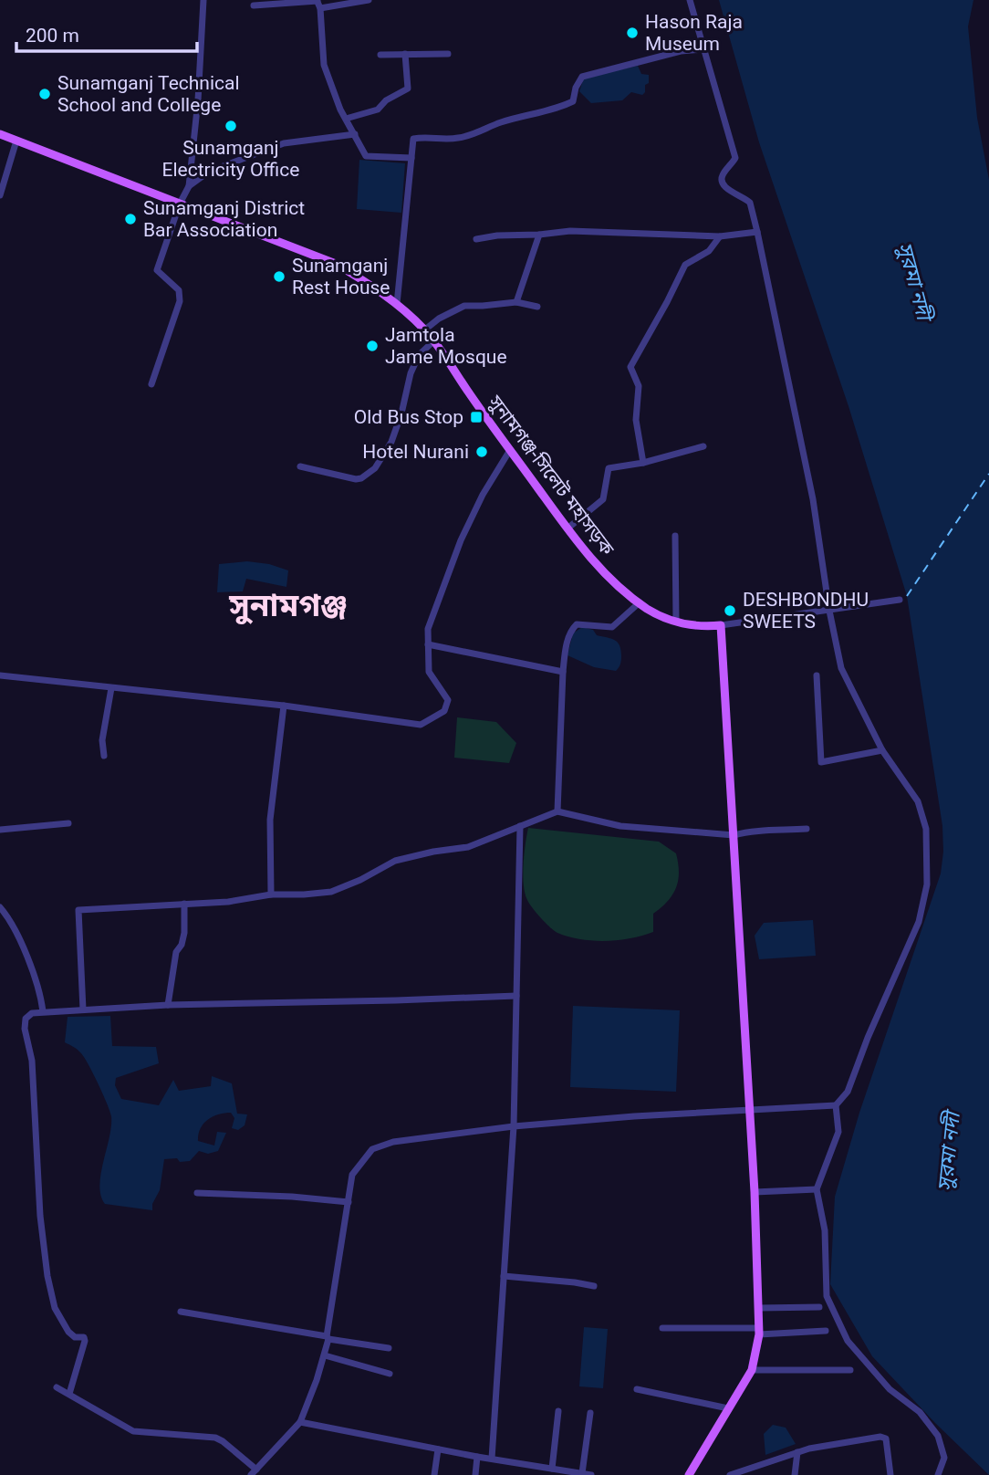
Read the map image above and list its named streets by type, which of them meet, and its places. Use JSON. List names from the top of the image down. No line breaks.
{"streets":{"main road":["সুনামগঞ্জ-সিলেট মহাসড়ক"]},"districts":["সুনামগঞ্জ"],"water":["সুরমা নদী"],"places":{"other":["Hason Raja Museum","Sunamganj Technical School and College","Sunamganj Electricity Office","Sunamganj District Bar Association","Sunamganj Rest House","Jamtola Jame Mosque","Hotel Nurani","DESHBONDHU SWEETS"],"transit":["Old Bus Stop"]},"scale_bar":"200 m"}
